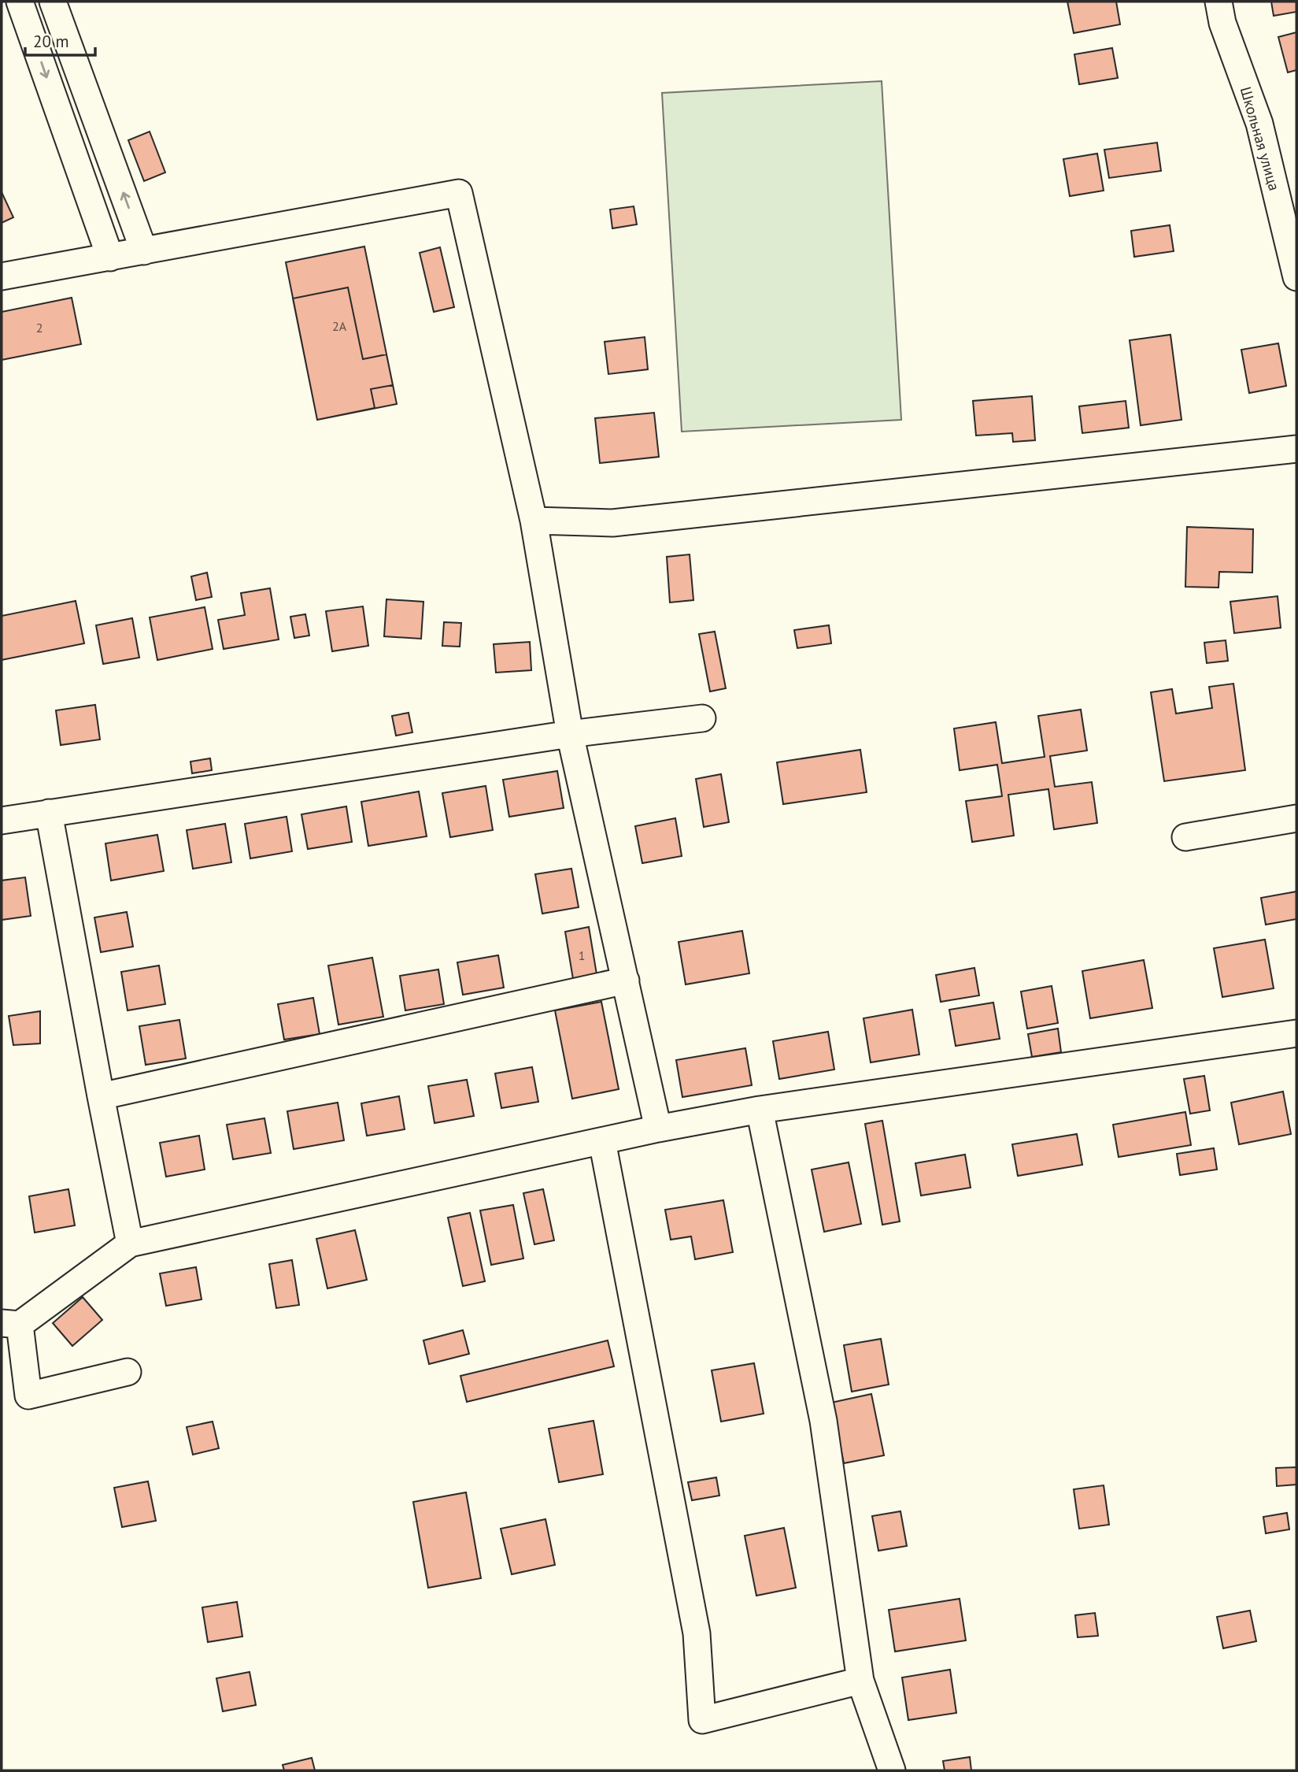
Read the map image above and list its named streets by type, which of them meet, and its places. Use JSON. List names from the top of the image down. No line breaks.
{"streets":{"street":["Школьная улица"]},"house_numbers":["2А","2","1"],"scale_bar":"20 m"}
